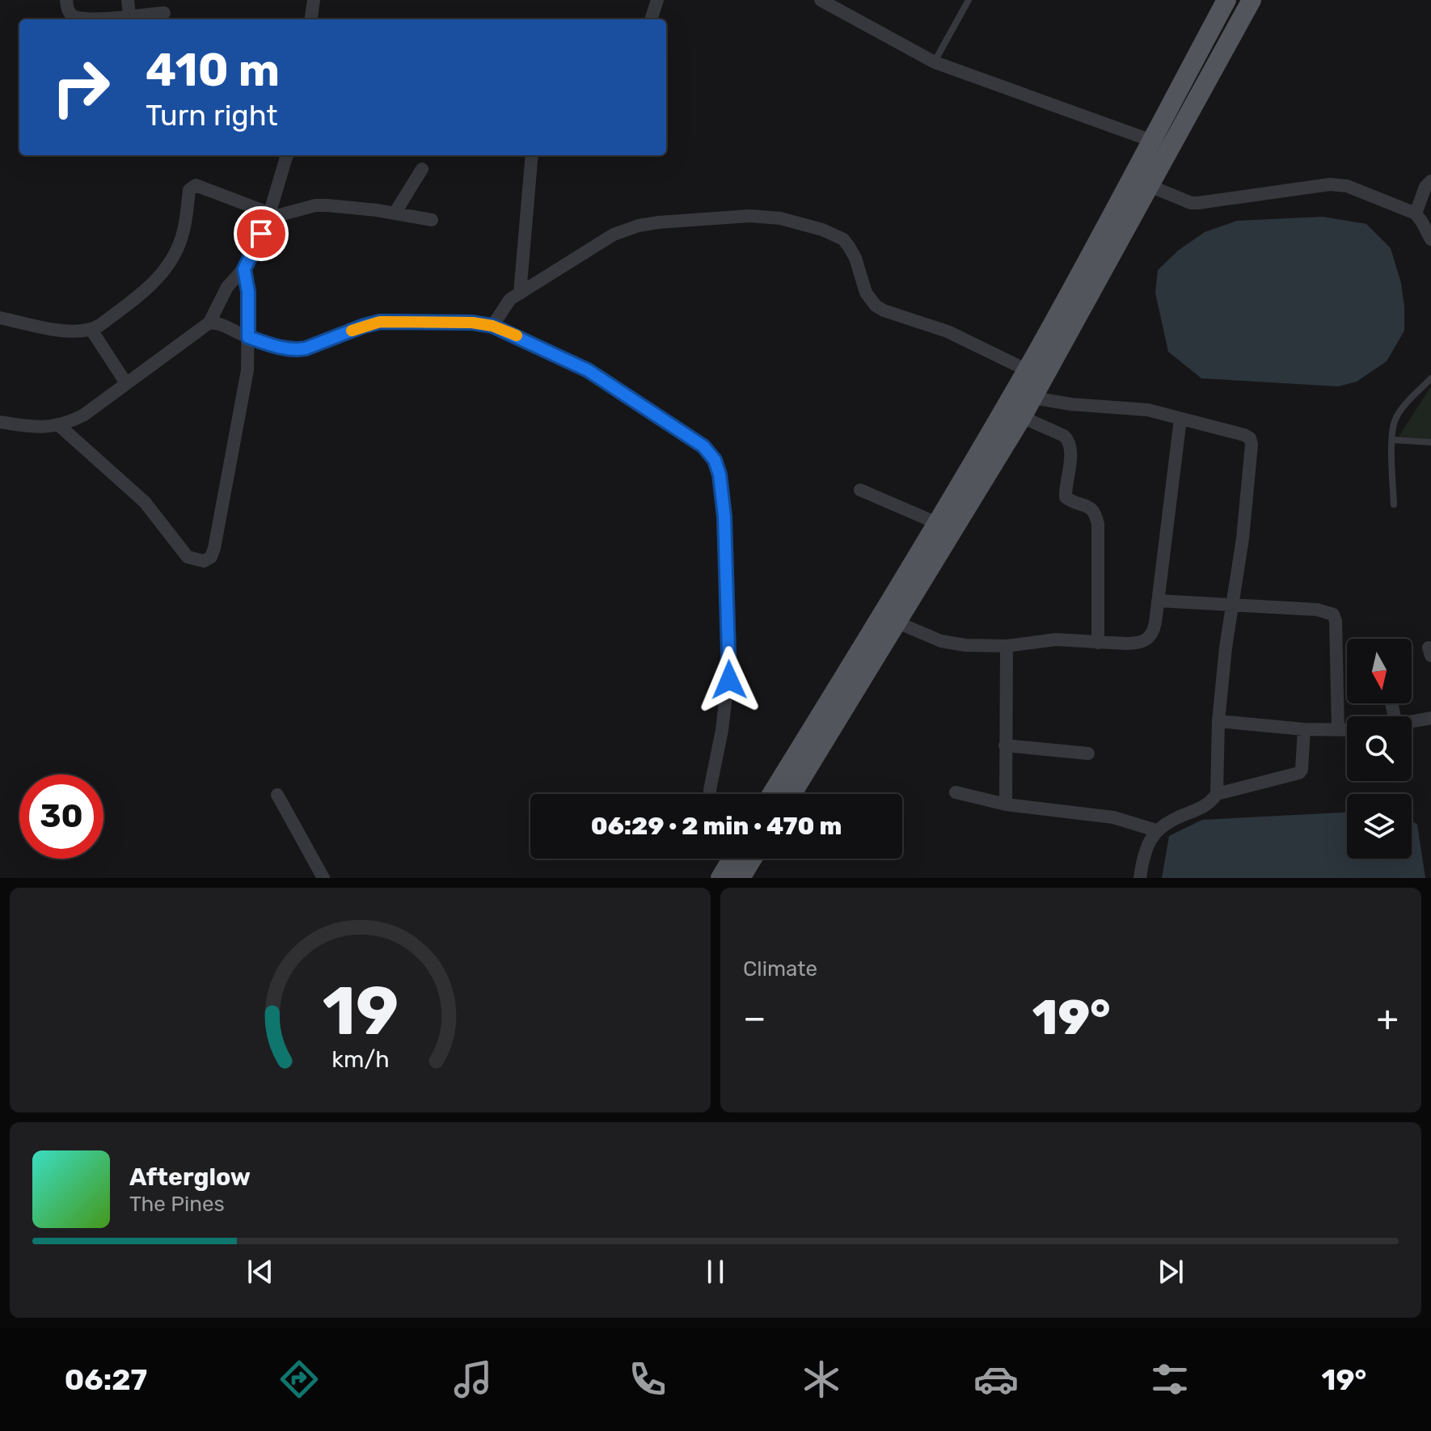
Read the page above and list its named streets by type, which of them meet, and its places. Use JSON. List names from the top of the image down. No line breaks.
{"north":"bottom","page":{"turn":["410 m","Turn right"],"limit":"30","trip":"06:29 · 2 min · 470 m","tile":"Climate","heat":["−","19°","+"],"song":["Afterglow","The Pines"],"tabs":["06:27","19°"],"gauge":["19","km/h"]}}
